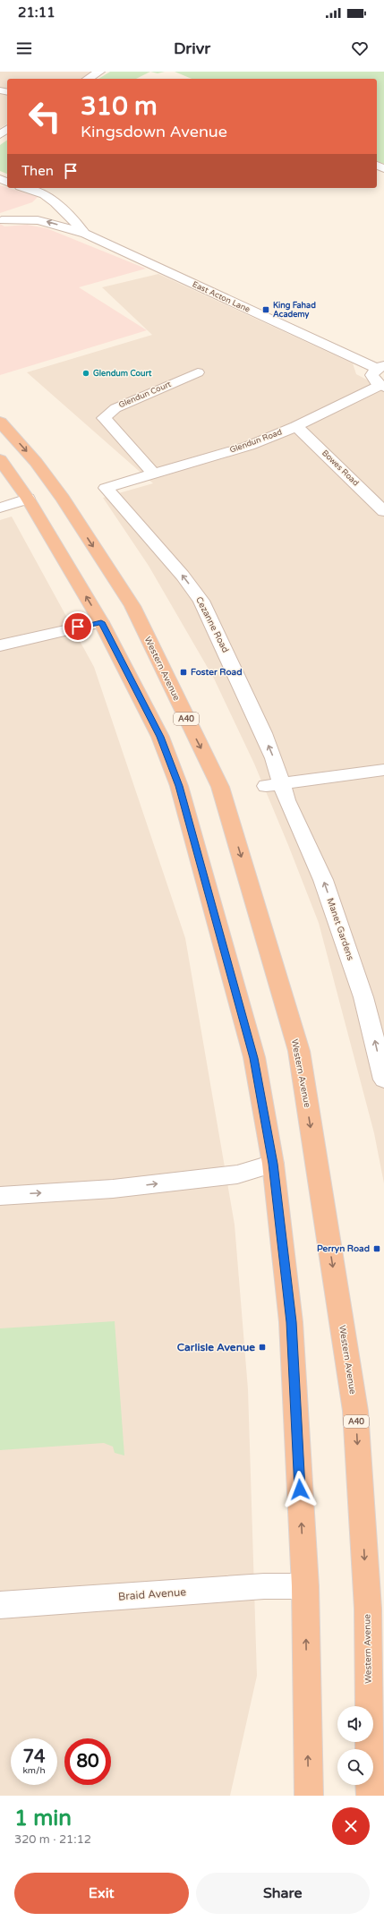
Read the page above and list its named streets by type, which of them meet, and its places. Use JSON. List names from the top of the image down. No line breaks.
{"streets":{"highway":["Western Avenue","A40"],"street":["East Acton Lane","Glendun Court","Glendun Road","Bowes Road","Cezanne Road","Manet Gardens","Braid Avenue"]},"crossings":[["East Acton Lane","Glendun Road"],["Glendun Court","Glendun Road"],["Glendun Road","Bowes Road"],["Glendun Road","Cezanne Road"],["Cezanne Road","Manet Gardens"]],"one_way":["Cezanne Road","Manet Gardens"],"places":{"transit":["King Fahad Academy","Foster Road","Perryn Road","Carlisle Avenue"],"other":["Glendum Court"]},"page":{"status":"21:11","header":"Drivr","turn":["310 m","Kingsdown Avenue"],"then":"Then","speed":"74 km/h","limit":"80","heading":["1 min","320 m · 21:12"],"buttons":["Exit","Share"]}}
